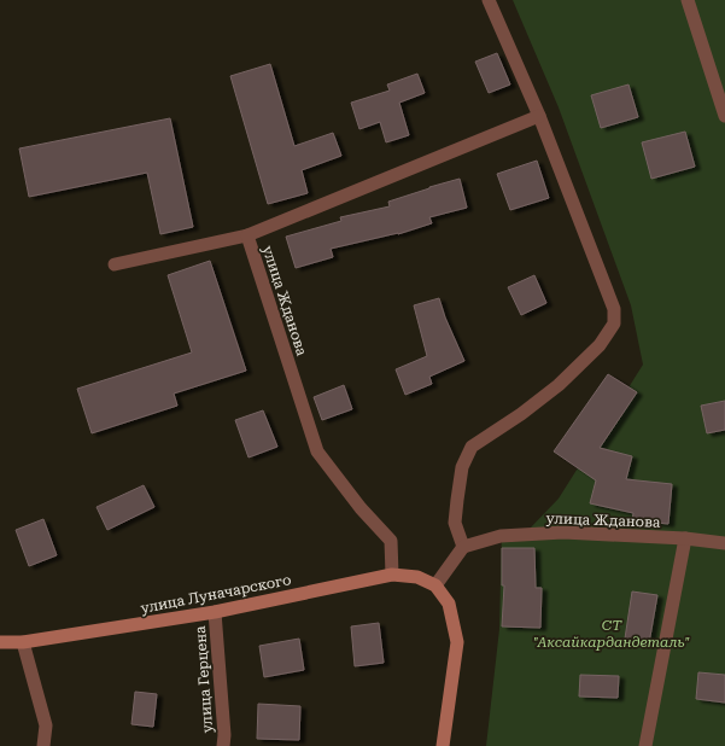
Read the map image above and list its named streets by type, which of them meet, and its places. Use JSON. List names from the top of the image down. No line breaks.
{"streets":{"main road":["улица Луначарского"],"street":["улица Жданова","улица Герцена"]},"crossings":[["улица Жданова","улица Луначарского"],["улица Луначарского","улица Герцена"]],"parks":["СТ \"Аксайкардандеталь\""]}
